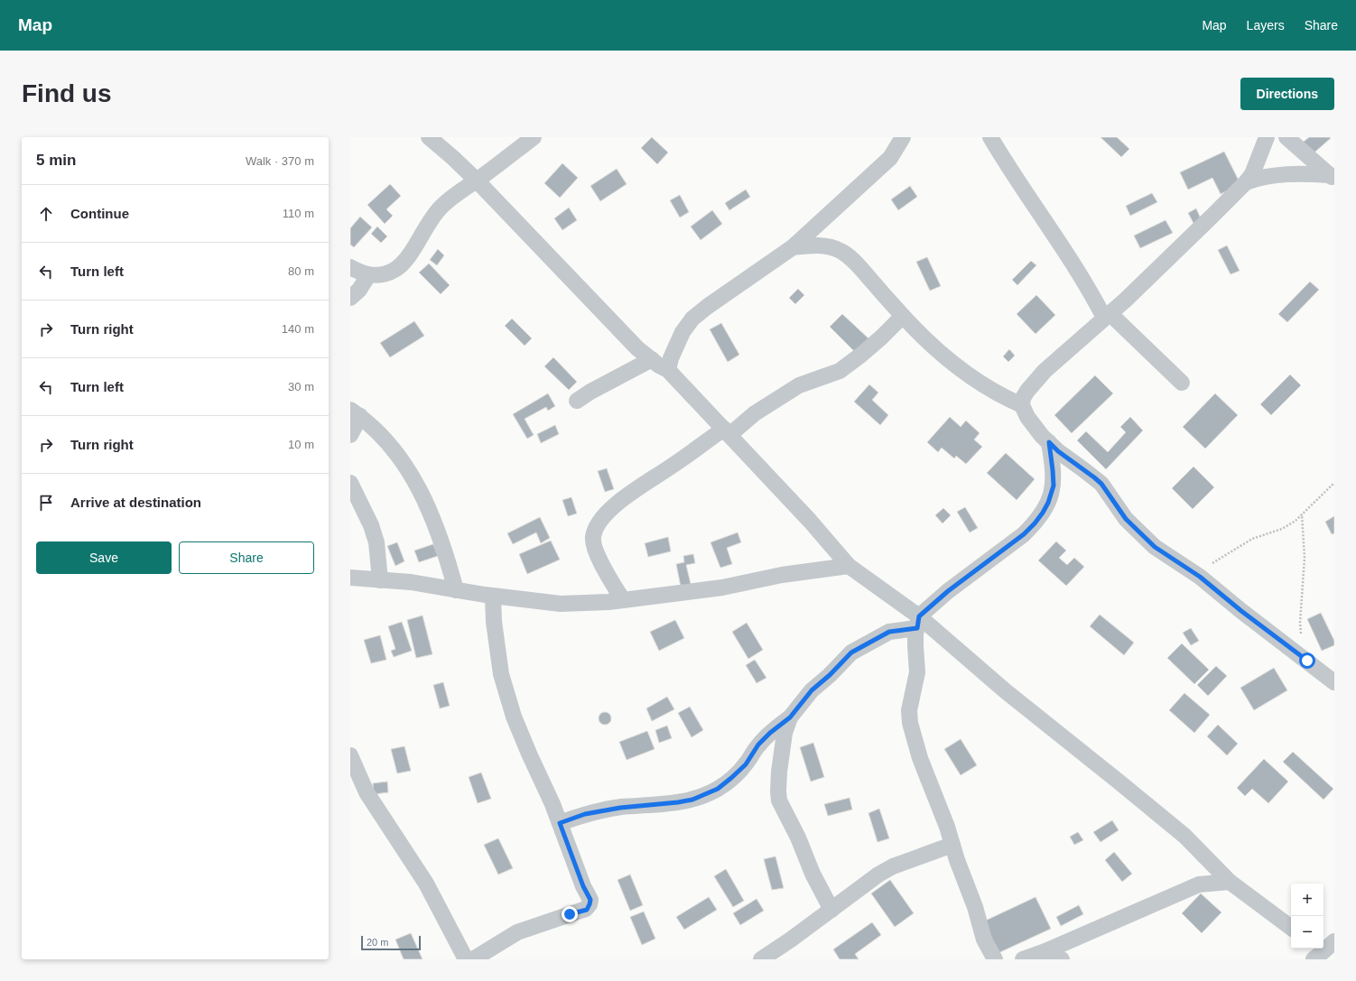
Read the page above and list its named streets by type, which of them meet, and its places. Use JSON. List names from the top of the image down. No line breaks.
{"scale_bar":"20 m","page":{"header":"Map","nav":["Map","Layers","Share"],"buttons":["Directions",["Save","Share"]],"title":"Find us","heading":["5 min","Walk · 370 m"],"list":[["Continue","110 m"],["Turn left","80 m"],["Turn right","140 m"],["Turn left","30 m"],["Turn right","10 m"],"Arrive at destination"],"map_buttons":["+","−"],"scale":"20 m"}}
